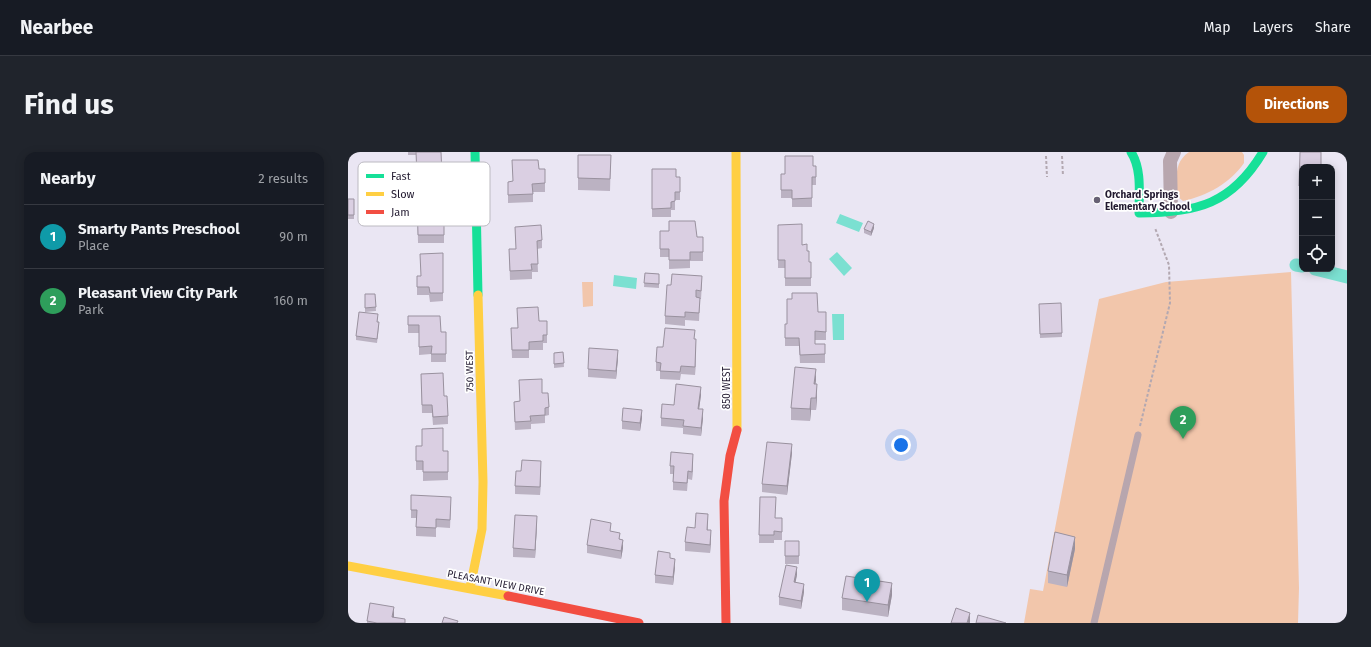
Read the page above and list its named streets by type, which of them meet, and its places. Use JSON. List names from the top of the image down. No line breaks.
{"streets":{"street":["750 WEST","850 WEST","PLEASANT VIEW DRIVE"]},"crossings":[["750 WEST","PLEASANT VIEW DRIVE"]],"places":["Orchard Springs Elementary School"],"legend":["Fast","Slow","Jam"],"page":{"header":"Nearbee","nav":["Map","Layers","Share"],"buttons":"Directions","title":"Find us","heading":["Nearby","2 results"],"map_buttons":["+","−"],"list":[{"mark":"1","name":"Smarty Pants Preschool","note":"Place","value":"90 m"},{"mark":"2","name":"Pleasant View City Park","note":"Park","value":"160 m"}],"pins":["2","1"]}}
